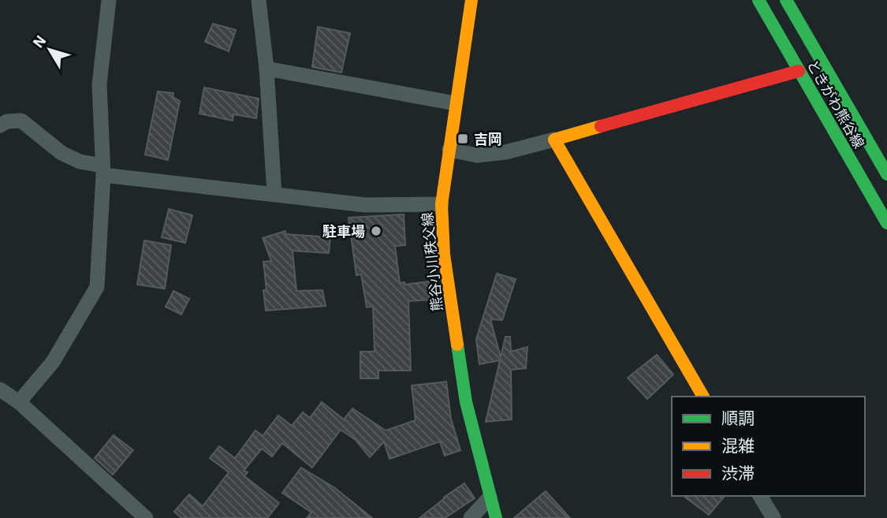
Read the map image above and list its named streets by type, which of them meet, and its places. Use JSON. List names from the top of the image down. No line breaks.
{"streets":{"main road":["ときがわ熊谷線","熊谷小川秩父線"]},"places":{"transit":["吉岡"],"other":["駐車場"]},"legend":["順調","混雑","渋滞"],"north":"top left"}
